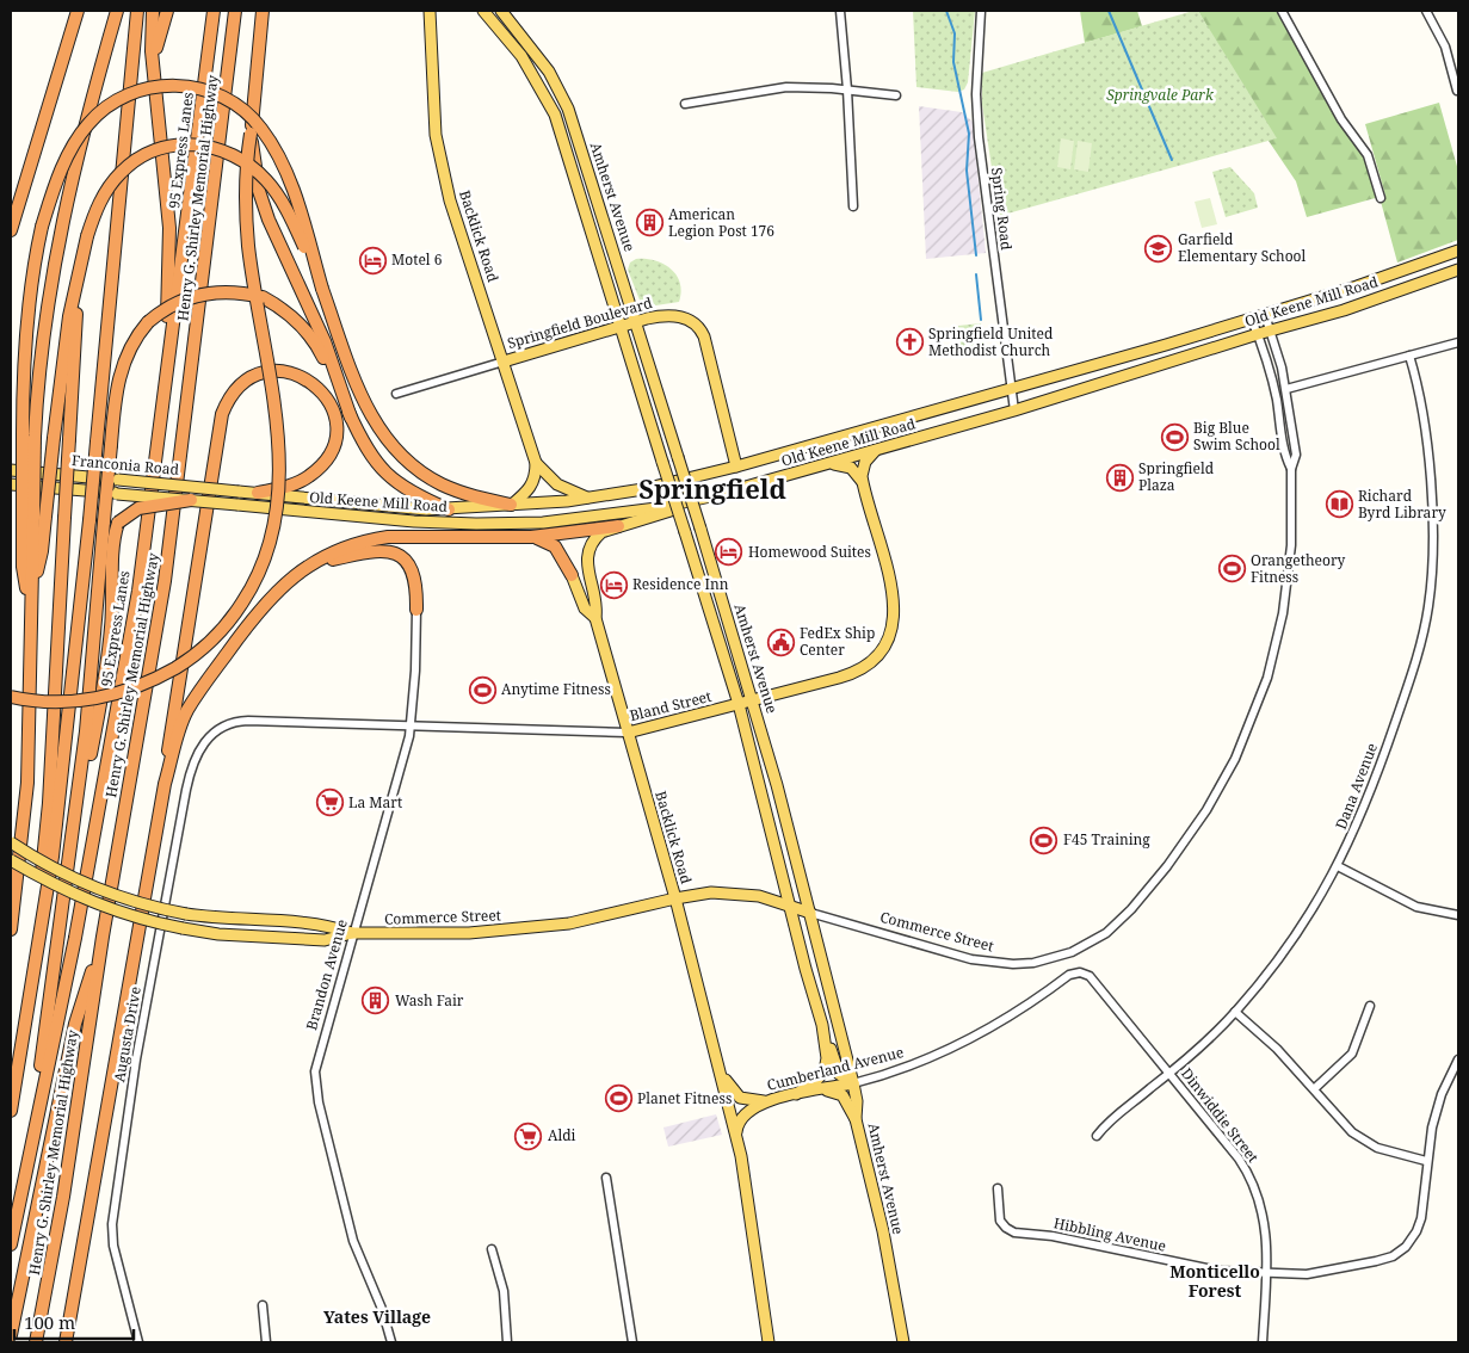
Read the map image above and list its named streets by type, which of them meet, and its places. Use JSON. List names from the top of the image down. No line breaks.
{"streets":{"highway":["95 Express Lanes","Henry G. Shirley Memorial Highway"],"main road":["Amherst Avenue","Backlick Road","Old Keene Mill Road","Springfield Boulevard","Franconia Road","Bland Street","Commerce Street","Cumberland Avenue"],"street":["Spring Road","Dana Avenue","Brandon Avenue","Augusta Drive","Dinwiddie Street","Hibbling Avenue"]},"crossings":[["Amherst Avenue","Springfield Boulevard"],["Amherst Avenue","Bland Street"],["Amherst Avenue","Commerce Street"],["Amherst Avenue","Cumberland Avenue"],["Spring Road","Old Keene Mill Road"],["Backlick Road","Old Keene Mill Road"],["Backlick Road","Springfield Boulevard"],["Backlick Road","Bland Street"],["Backlick Road","Commerce Street"],["Backlick Road","Cumberland Avenue"],["Old Keene Mill Road","Springfield Boulevard"],["Old Keene Mill Road","Franconia Road"],["Old Keene Mill Road","Commerce Street"],["Bland Street","Brandon Avenue"],["Bland Street","Augusta Drive"],["Dana Avenue","Dinwiddie Street"],["Commerce Street","Brandon Avenue"],["Cumberland Avenue","Dinwiddie Street"],["Dinwiddie Street","Hibbling Avenue"]],"districts":["Springfield","Monticello Forest","Yates Village"],"parks":["Springvale Park"],"places":{"building":["American Legion Post 176","Springfield Plaza","Wash Fair"],"school or university":["Garfield Elementary School"],"hotel":["Motel 6","Homewood Suites","Residence Inn"],"church":["Springfield United Methodist Church"],"sports":["Big Blue Swim School","Orangetheory Fitness","Anytime Fitness","F45 Training","Planet Fitness"],"library":["Richard Byrd Library"],"public building":["FedEx Ship Center"],"supermarket":["La Mart","Aldi"]},"scale_bar":"100 m"}
